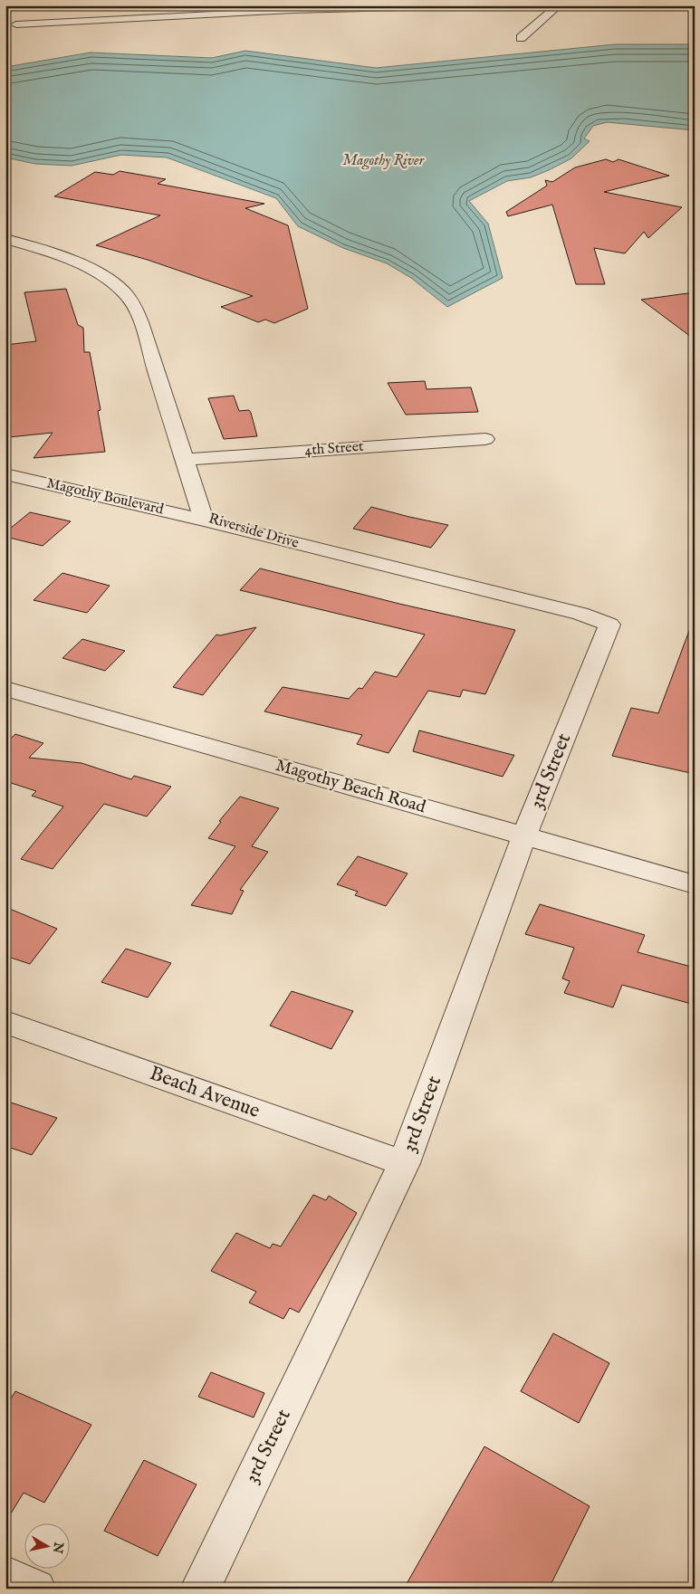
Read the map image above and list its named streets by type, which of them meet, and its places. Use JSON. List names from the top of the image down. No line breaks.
{"streets":{"street":["4th Street","Magothy Boulevard","Riverside Drive","3rd Street","Magothy Beach Road","Beach Avenue"]},"crossings":[["4th Street","Riverside Drive"],["Magothy Boulevard","Riverside Drive"],["Riverside Drive","3rd Street"],["3rd Street","Magothy Beach Road"],["3rd Street","Beach Avenue"]],"water":["Magothy River"],"north":"right"}
